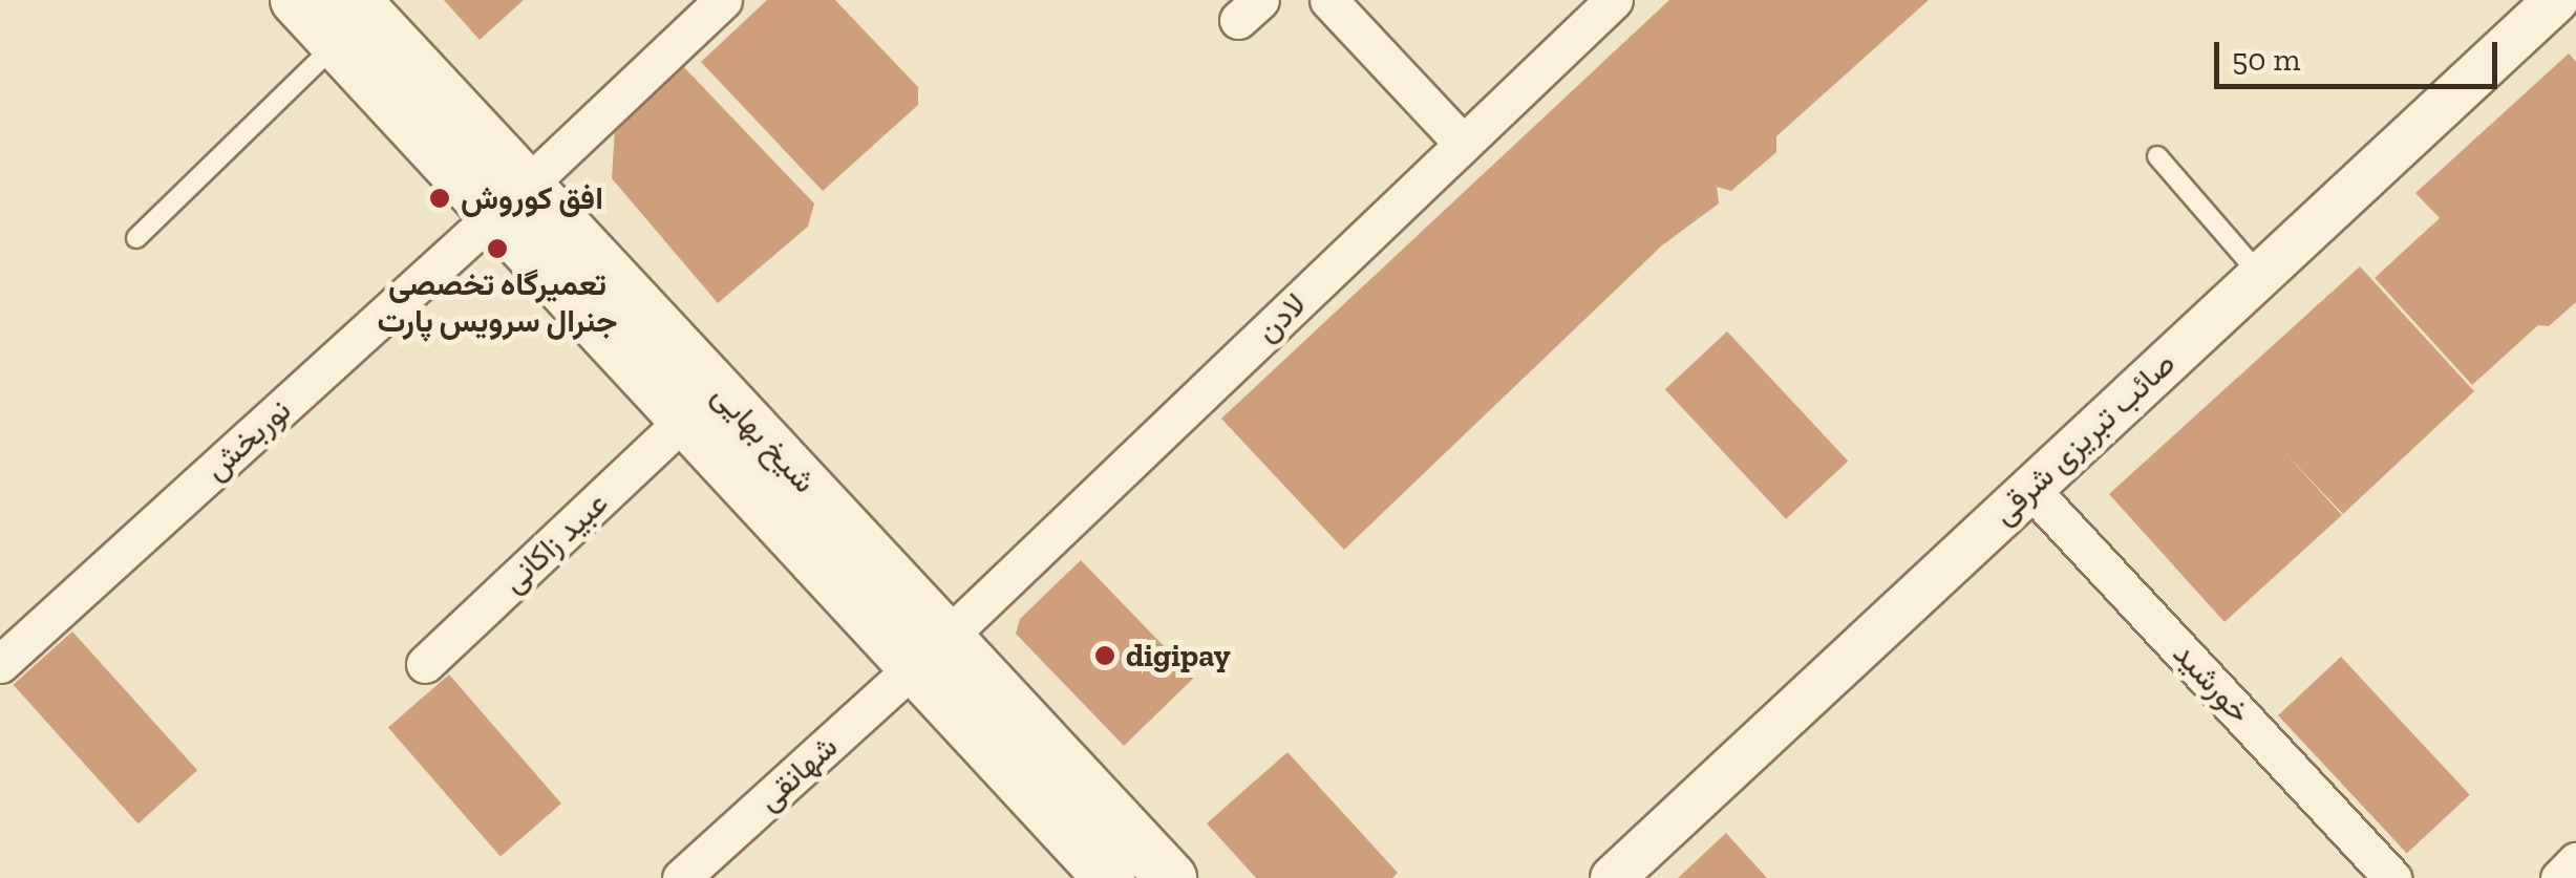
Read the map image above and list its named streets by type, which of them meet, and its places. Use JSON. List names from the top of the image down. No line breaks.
{"streets":{"main road":["شیخ بهایی"],"street":["لادن","صائب تبریزی شرقی","نوربخش","عبید زاکانی","خورشید","شهانقی"]},"crossings":[["لادن","شیخ بهایی"],["لادن","شهانقی"],["شیخ بهایی","نوربخش"],["شیخ بهایی","عبید زاکانی"],["شیخ بهایی","شهانقی"],["صائب تبریزی شرقی","خورشید"]],"places":["افق کوروش","تعمیرگاه تخصصی جنرال سرویس پارت","digipay"],"scale_bar":"50 m"}
